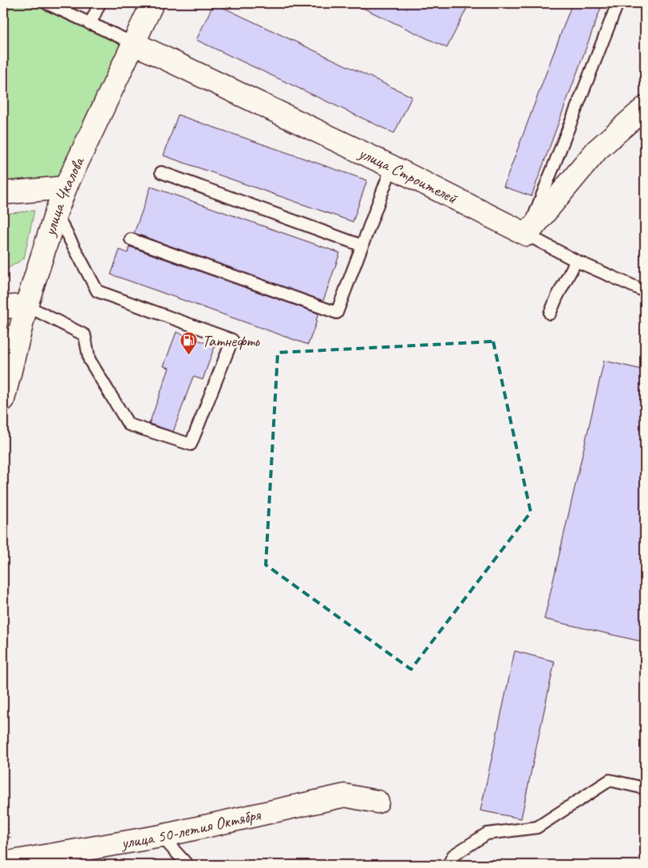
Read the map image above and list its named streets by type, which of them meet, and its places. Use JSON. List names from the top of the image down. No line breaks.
{"streets":{"street":["улица Строителей","улица Чкалова","улица 50-летия Октября"]},"crossings":[["улица Строителей","улица Чкалова"]],"places":{"fuel station":["Татнефть"]}}
